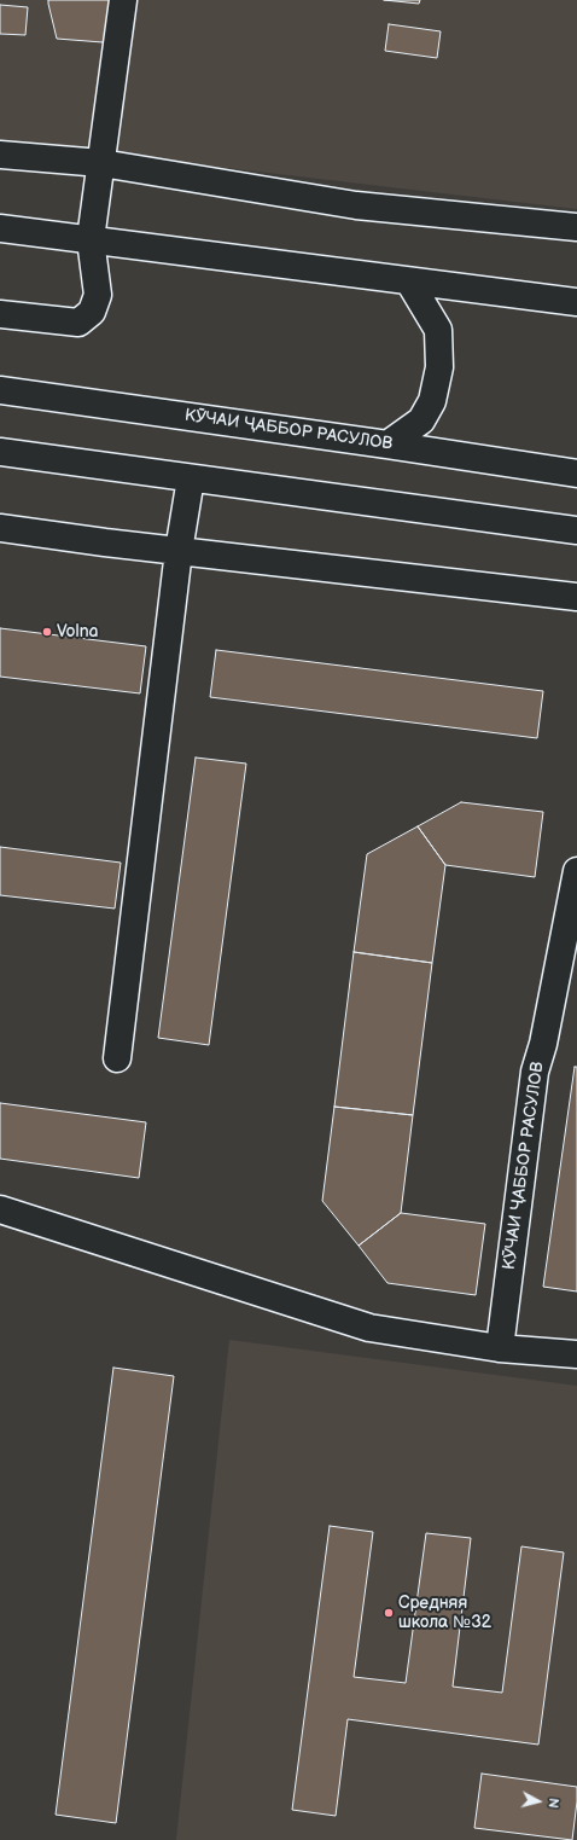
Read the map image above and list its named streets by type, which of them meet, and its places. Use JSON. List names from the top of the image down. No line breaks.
{"streets":{"main road":["КӮЧАИ ҶАББОР РАСУЛОВ"]},"places":["Volna","Средняя школа №32"],"north":"right"}
